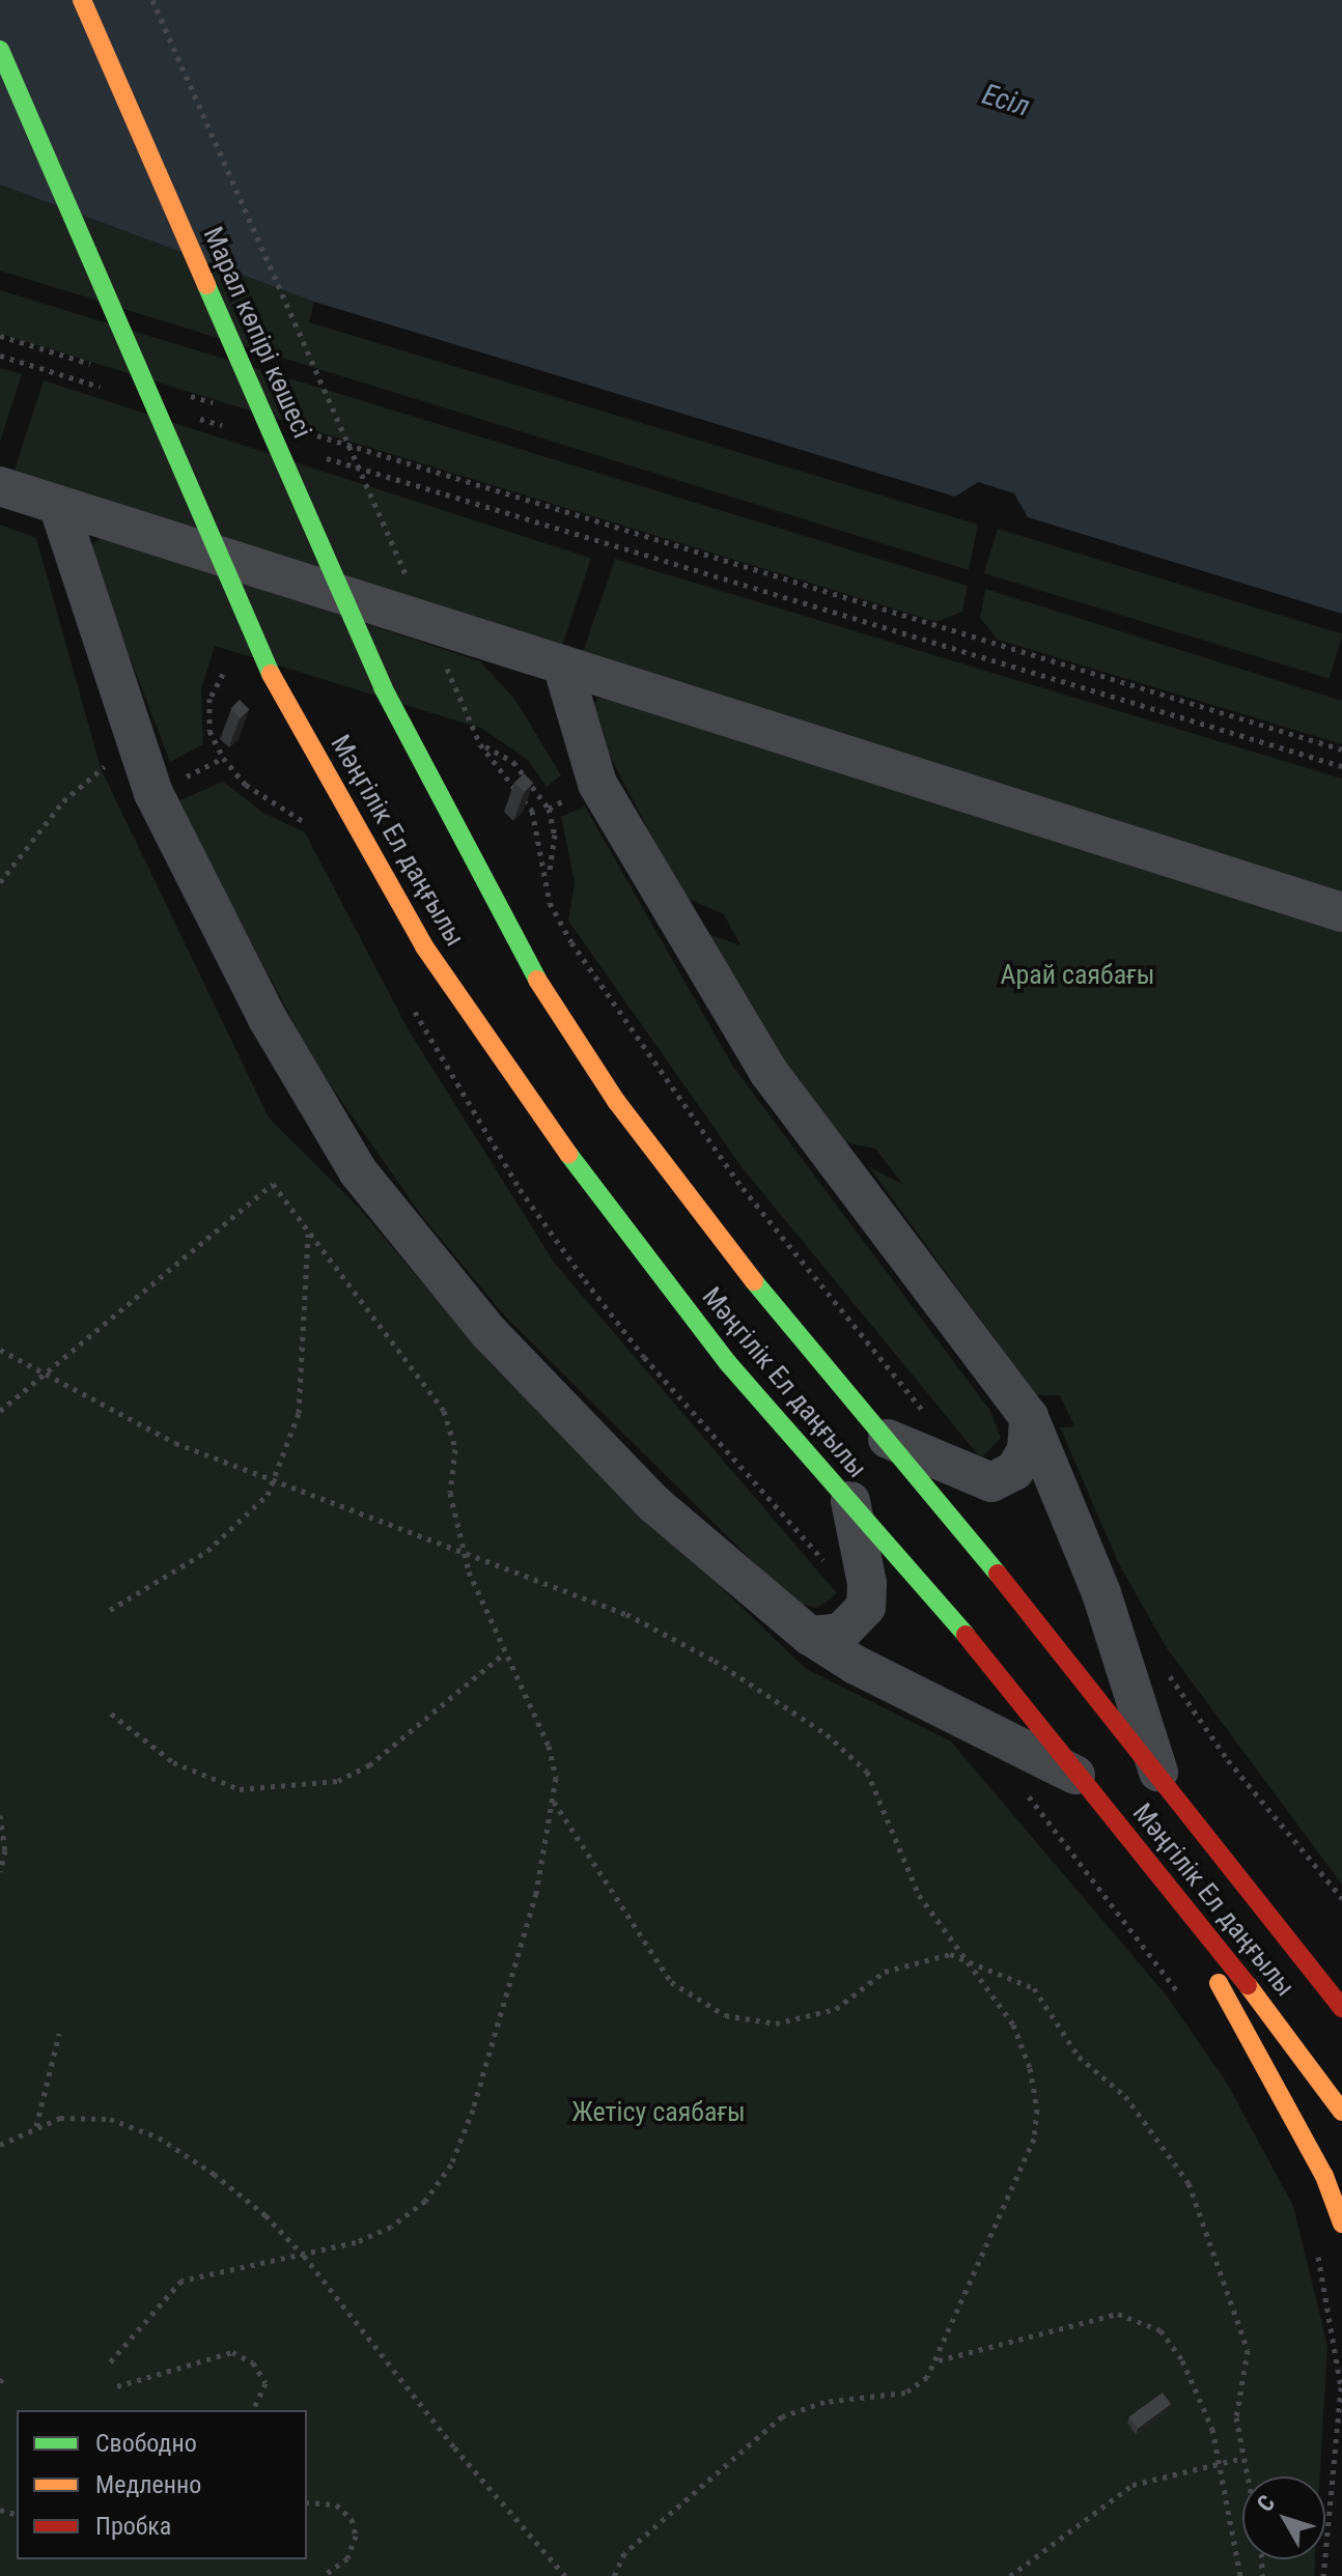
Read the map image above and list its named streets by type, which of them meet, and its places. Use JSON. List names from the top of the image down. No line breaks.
{"streets":{"main road":["Марал көпірі көшесі","Мәңгілік Ел даңғылы"]},"crossings":[["Марал көпірі көшесі","Мәңгілік Ел даңғылы"]],"water":["Есіл"],"parks":["Арай саябағы","Жетісу саябағы"],"legend":["Свободно","Медленно","Пробка"],"north":"top left"}
